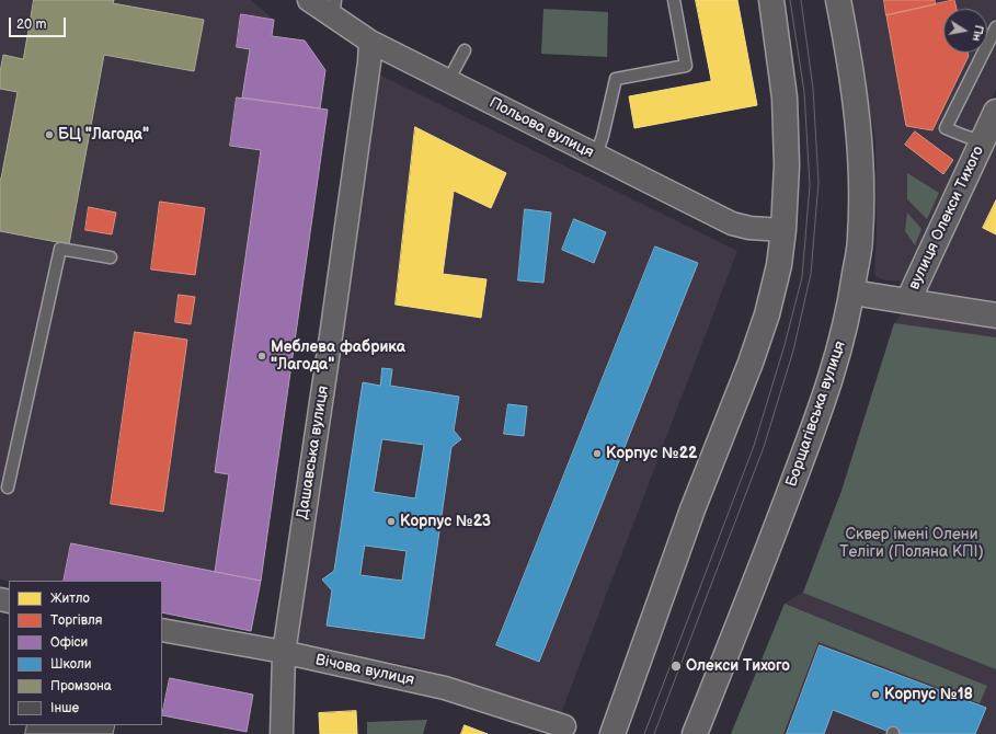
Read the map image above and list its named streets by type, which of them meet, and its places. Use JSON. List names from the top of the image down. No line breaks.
{"streets":{"main road":["вулиця Олекси Тихого","Борщагівська вулиця"],"street":["Польова вулиця","Дашавська вулиця","Вічова вулиця"]},"crossings":[["Польова вулиця","Дашавська вулиця"],["Дашавська вулиця","Вічова вулиця"]],"parks":["Сквер імені Олени Теліги (Поляна КПІ)"],"places":["БЦ \"Лагода\"","Меблева фабрика \"Лагода\"","Корпус №22","Корпус №23","Олекси Тихого","Корпус №18"],"legend":["Житло","Торгівля","Офіси","Школи","Промзона","Інше"],"scale_bar":"20 m","north":"right"}
